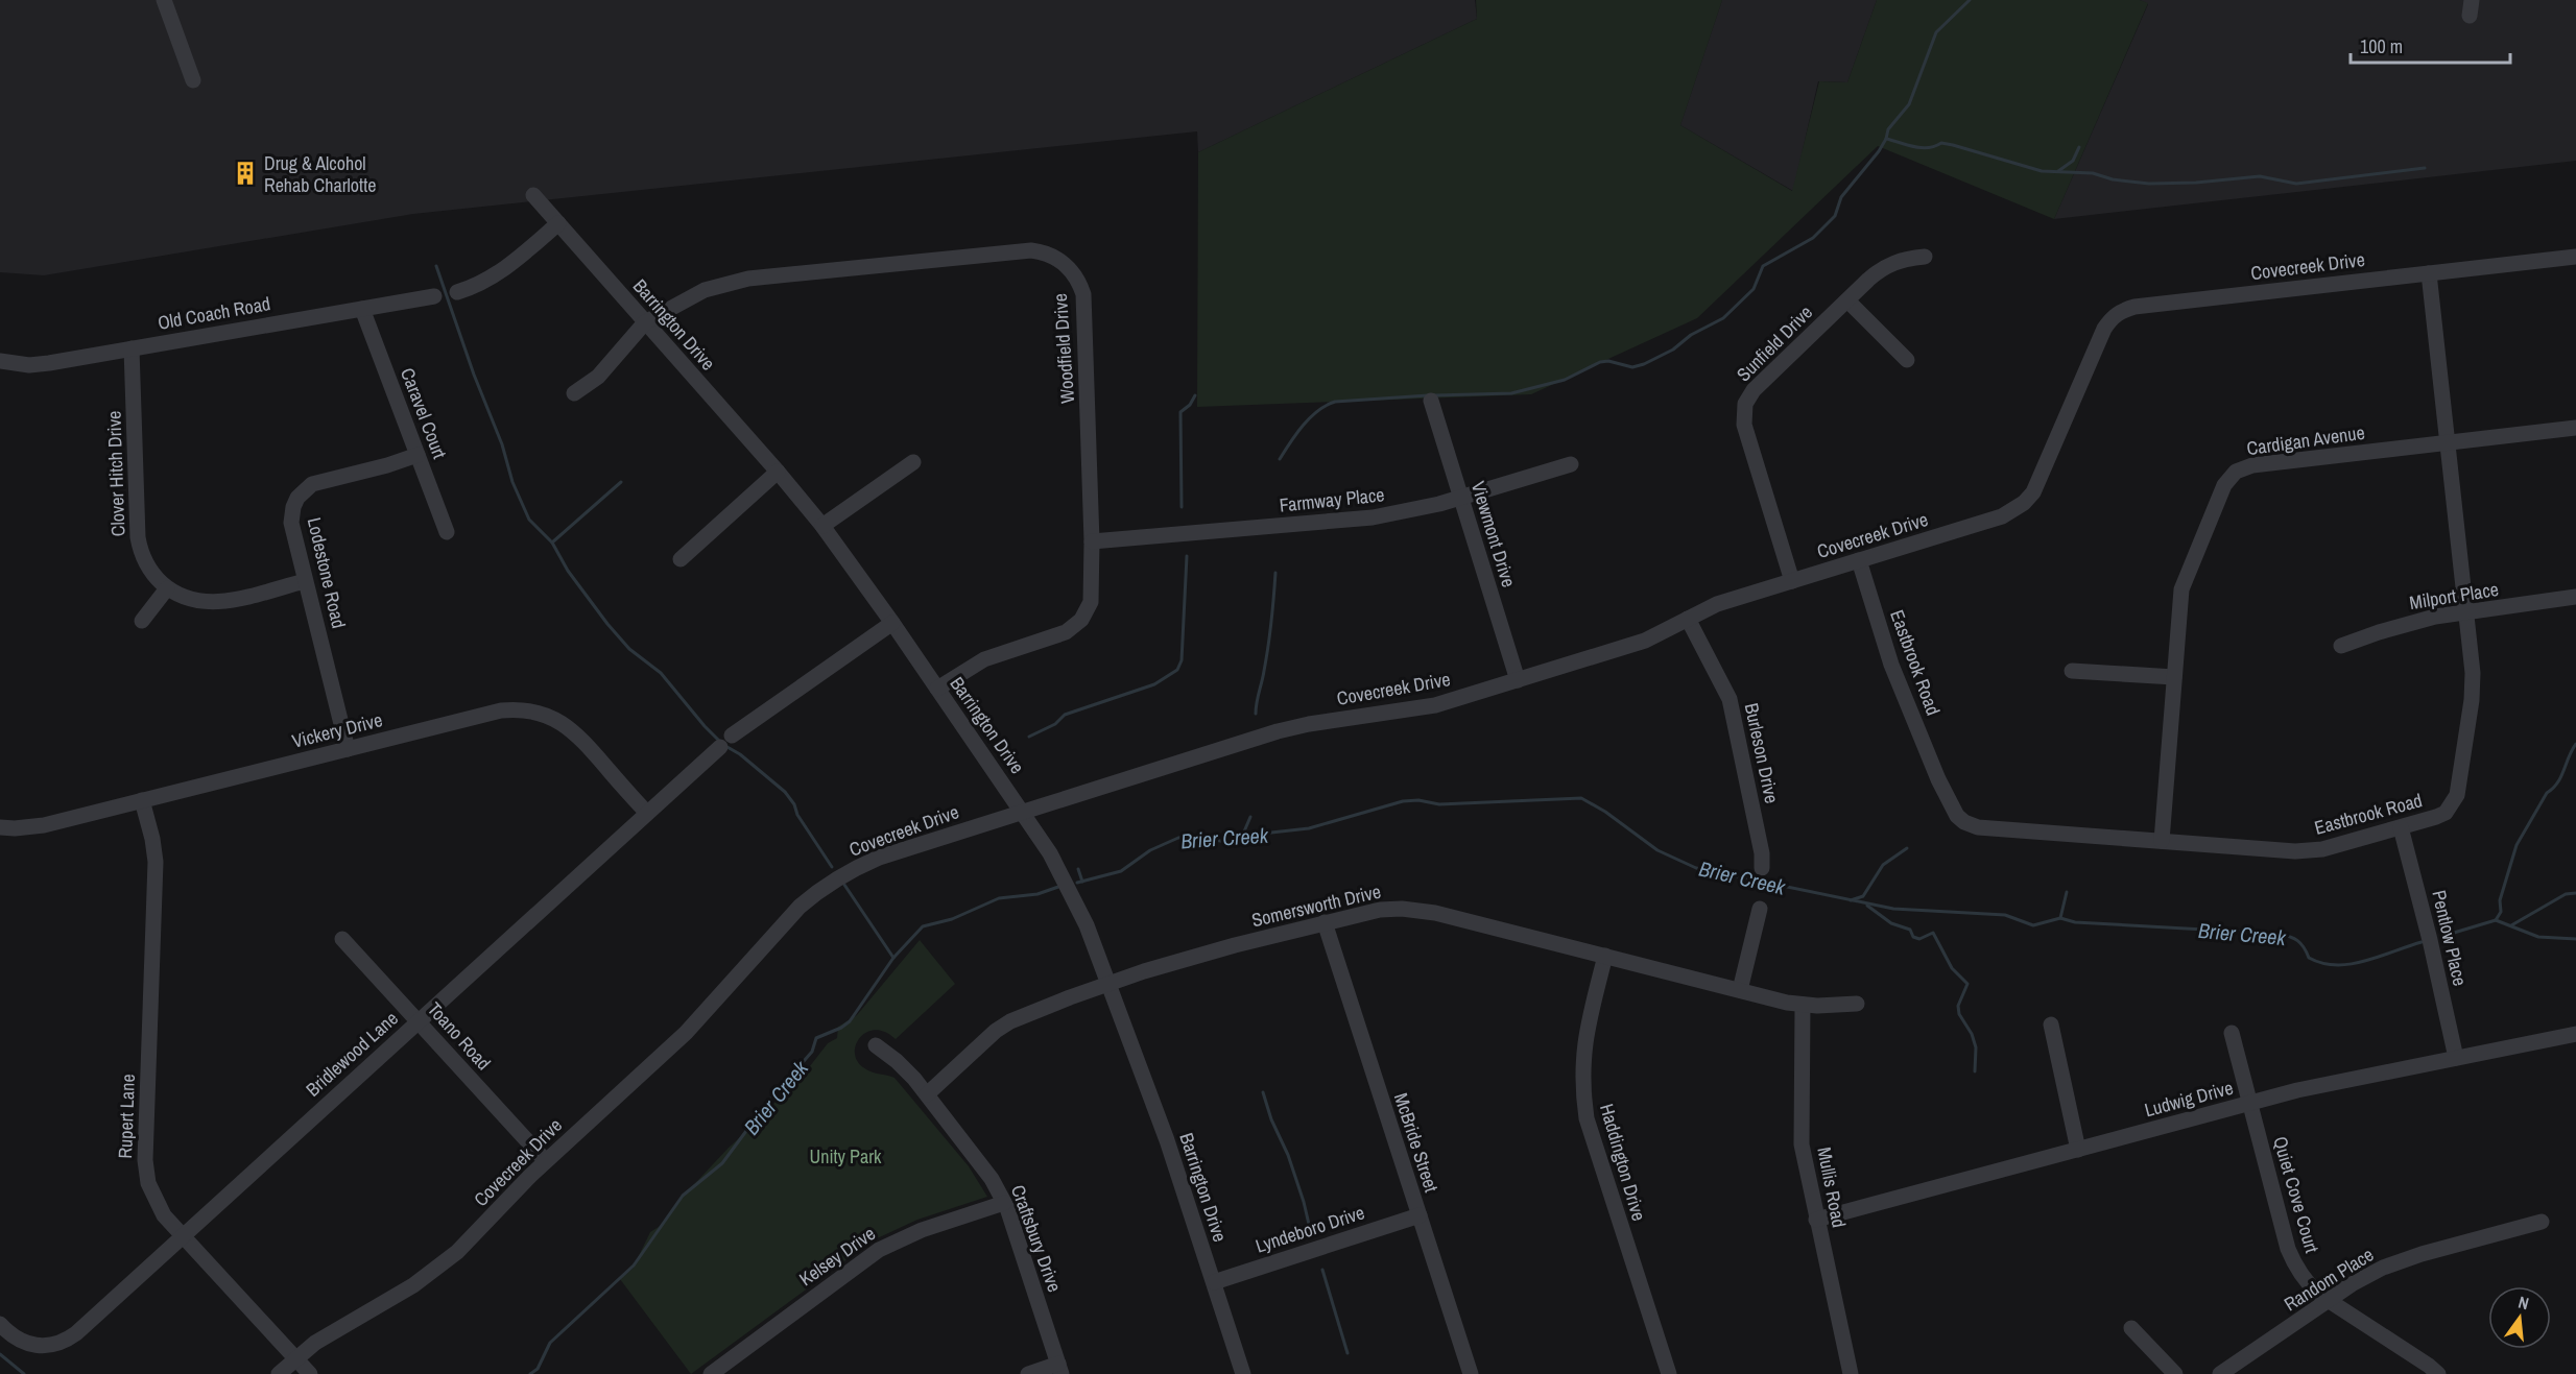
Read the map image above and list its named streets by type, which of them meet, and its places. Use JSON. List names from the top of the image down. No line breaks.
{"streets":{"street":["Covecreek Drive","Old Coach Road","Barrington Drive","Sunfield Drive","Woodfield Drive","Caravel Court","Cardigan Avenue","Clover Hitch Drive","Farmway Place","Viewmont Drive","Lodestone Road","Milport Place","Eastbrook Road","Vickery Drive","Burleson Drive","Somersworth Drive","Pentlow Place","Toano Road","Bridlewood Lane","Ludwig Drive","Rupert Lane","McBride Street","Haddington Drive","Mullis Road","Quiet Cove Court","Lyndeboro Drive","Craftsbury Drive","Kelsey Drive","Random Place"]},"crossings":[["Covecreek Drive","Barrington Drive"],["Covecreek Drive","Sunfield Drive"],["Covecreek Drive","Viewmont Drive"],["Covecreek Drive","Eastbrook Road"],["Covecreek Drive","Burleson Drive"],["Covecreek Drive","Toano Road"],["Covecreek Drive","Rupert Lane"],["Old Coach Road","Caravel Court"],["Old Coach Road","Clover Hitch Drive"],["Barrington Drive","Woodfield Drive"],["Barrington Drive","Somersworth Drive"],["Barrington Drive","Lyndeboro Drive"],["Woodfield Drive","Farmway Place"],["Caravel Court","Lodestone Road"],["Cardigan Avenue","Eastbrook Road"],["Clover Hitch Drive","Lodestone Road"],["Farmway Place","Viewmont Drive"],["Lodestone Road","Vickery Drive"],["Milport Place","Eastbrook Road"],["Eastbrook Road","Pentlow Place"],["Vickery Drive","Bridlewood Lane"],["Vickery Drive","Rupert Lane"],["Somersworth Drive","McBride Street"],["Somersworth Drive","Haddington Drive"],["Somersworth Drive","Mullis Road"],["Somersworth Drive","Craftsbury Drive"],["Pentlow Place","Ludwig Drive"],["Toano Road","Bridlewood Lane"],["Bridlewood Lane","Rupert Lane"],["Ludwig Drive","Mullis Road"],["Ludwig Drive","Quiet Cove Court"],["McBride Street","Lyndeboro Drive"],["Quiet Cove Court","Random Place"],["Craftsbury Drive","Kelsey Drive"]],"water":["Brier Creek"],"parks":["Unity Park"],"places":{"building":["Drug & Alcohol Rehab Charlotte"]},"scale_bar":"100 m","north":"top"}
